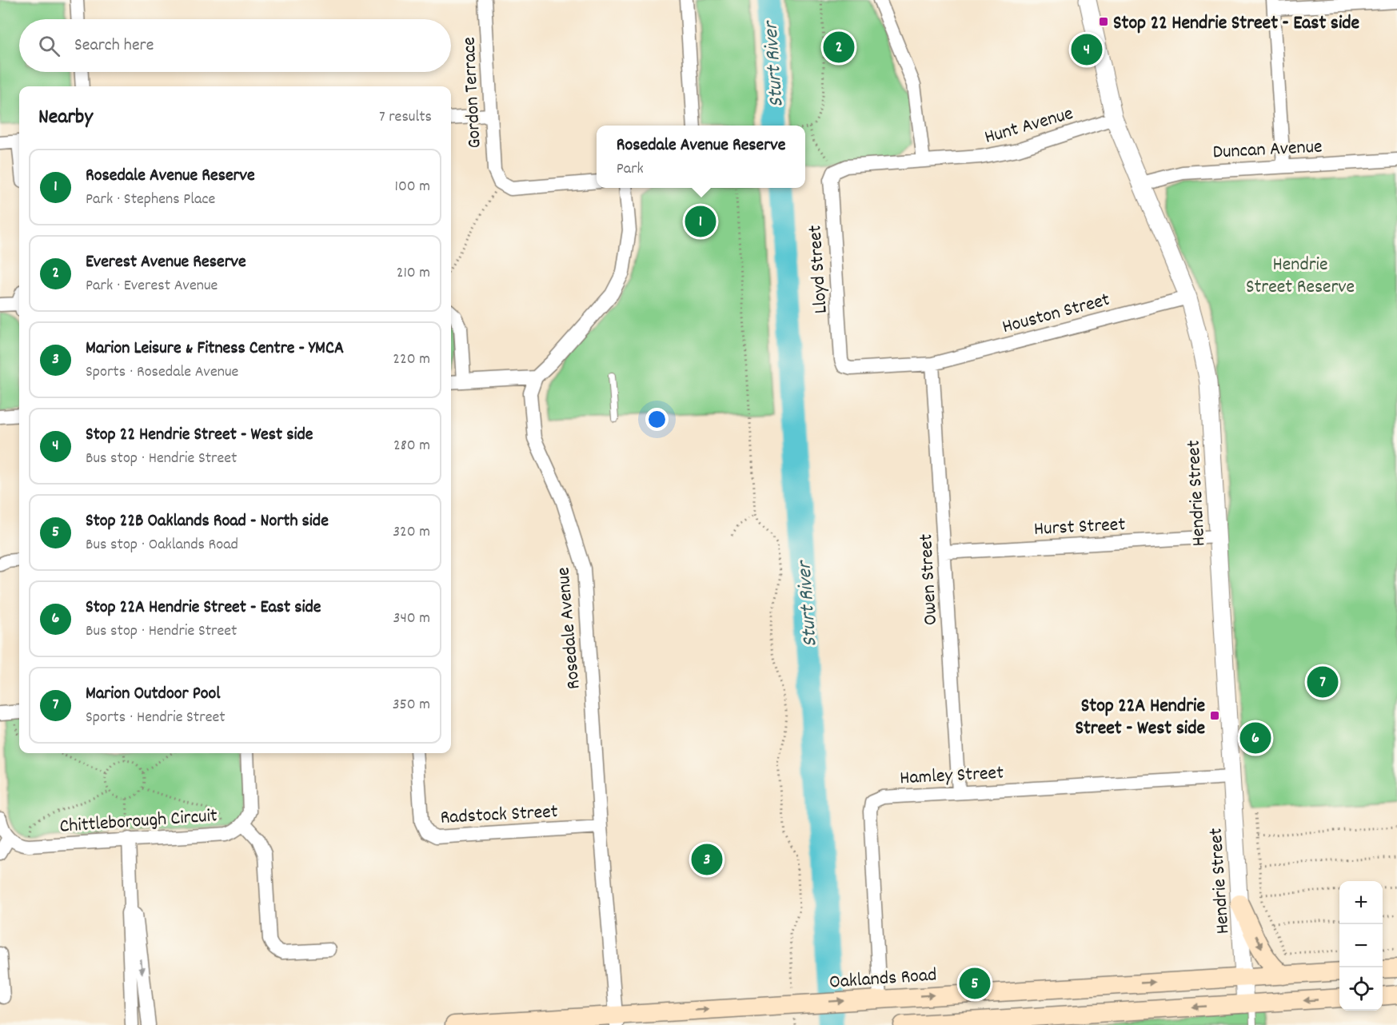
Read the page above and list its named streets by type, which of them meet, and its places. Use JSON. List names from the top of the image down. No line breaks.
{"streets":{"main road":["Oaklands Road"],"street":["Gordon Terrace","Hunt Avenue","Duncan Avenue","Lloyd Street","Houston Street","Hendrie Street","Hurst Street","Owen Street","Rosedale Avenue","Hamley Street","Radstock Street","Chittleborough Circuit"]},"crossings":[["Hunt Avenue","Hendrie Street"],["Duncan Avenue","Hendrie Street"],["Lloyd Street","Houston Street"],["Lloyd Street","Owen Street"],["Houston Street","Hendrie Street"],["Houston Street","Owen Street"],["Hendrie Street","Hurst Street"],["Hendrie Street","Hamley Street"],["Hendrie Street","Oaklands Road"],["Hurst Street","Owen Street"],["Owen Street","Hamley Street"],["Rosedale Avenue","Radstock Street"],["Rosedale Avenue","Oaklands Road"],["Hamley Street","Oaklands Road"]],"water":["Sturt River"],"parks":["Hendrie Street Reserve"],"places":{"transit":["Stop 22 Hendrie Street - East side","Stop 22A Hendrie Street - West side"]},"page":{"search":"Search here","pins":["2","4","1","7","6","3","5"],"heading":["Nearby","7 results"],"popup":["Rosedale Avenue Reserve","Park"],"list":[{"mark":"1","name":"Rosedale Avenue Reserve","note":"Park · Stephens Place","value":"100 m"},{"mark":"2","name":"Everest Avenue Reserve","note":"Park · Everest Avenue","value":"210 m"},{"mark":"3","name":"Marion Leisure & Fitness Centre - YMCA","note":"Sports · Rosedale Avenue","value":"220 m"},{"mark":"4","name":"Stop 22 Hendrie Street - West side","note":"Bus stop · Hendrie Street","value":"280 m"},{"mark":"5","name":"Stop 22B Oaklands Road - North side","note":"Bus stop · Oaklands Road","value":"320 m"},{"mark":"6","name":"Stop 22A Hendrie Street - East side","note":"Bus stop · Hendrie Street","value":"340 m"},{"mark":"7","name":"Marion Outdoor Pool","note":"Sports · Hendrie Street","value":"350 m"}],"map_buttons":["+","−"]}}
